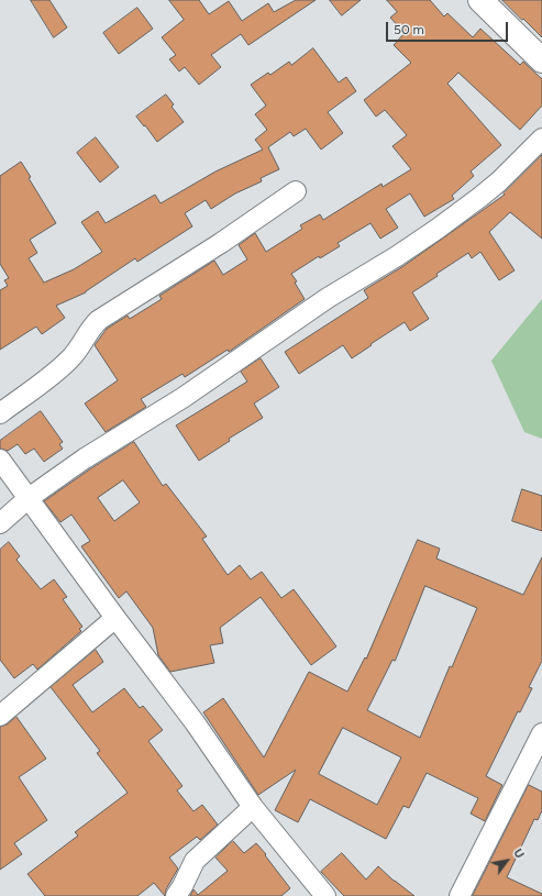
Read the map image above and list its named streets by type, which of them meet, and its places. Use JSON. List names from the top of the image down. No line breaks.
{"scale_bar":"50 m","north":"top right"}
